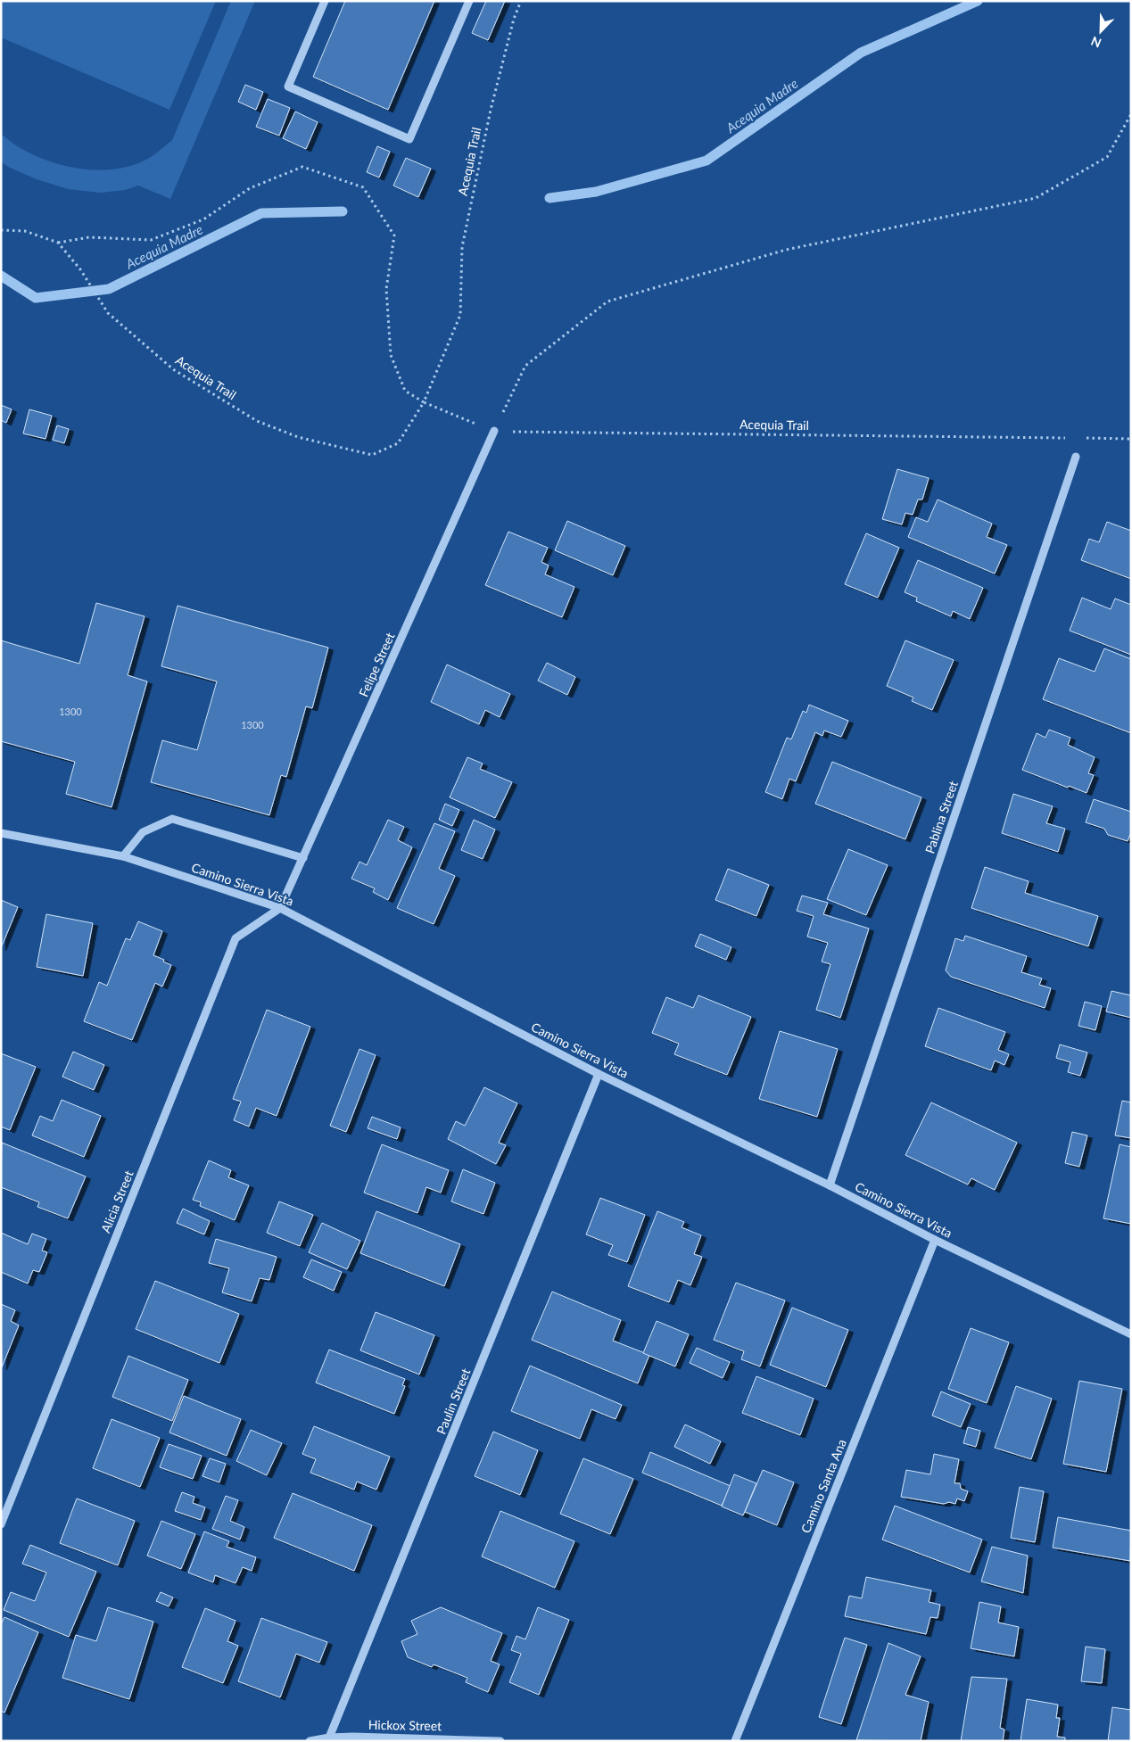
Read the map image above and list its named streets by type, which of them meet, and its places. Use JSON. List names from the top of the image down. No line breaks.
{"streets":{"street":["Felipe Street","Pablina Street","Camino Sierra Vista","Alicia Street","Paulin Street","Camino Santa Ana","Hickox Street"],"path":["Acequia Trail"]},"crossings":[["Acequia Trail","Felipe Street"],["Felipe Street","Camino Sierra Vista"],["Felipe Street","Alicia Street"],["Pablina Street","Camino Sierra Vista"],["Camino Sierra Vista","Alicia Street"],["Camino Sierra Vista","Paulin Street"],["Camino Sierra Vista","Camino Santa Ana"],["Paulin Street","Hickox Street"]],"water":["Acequia Madre"],"house_numbers":["1300","1300"],"north":"bottom left"}
